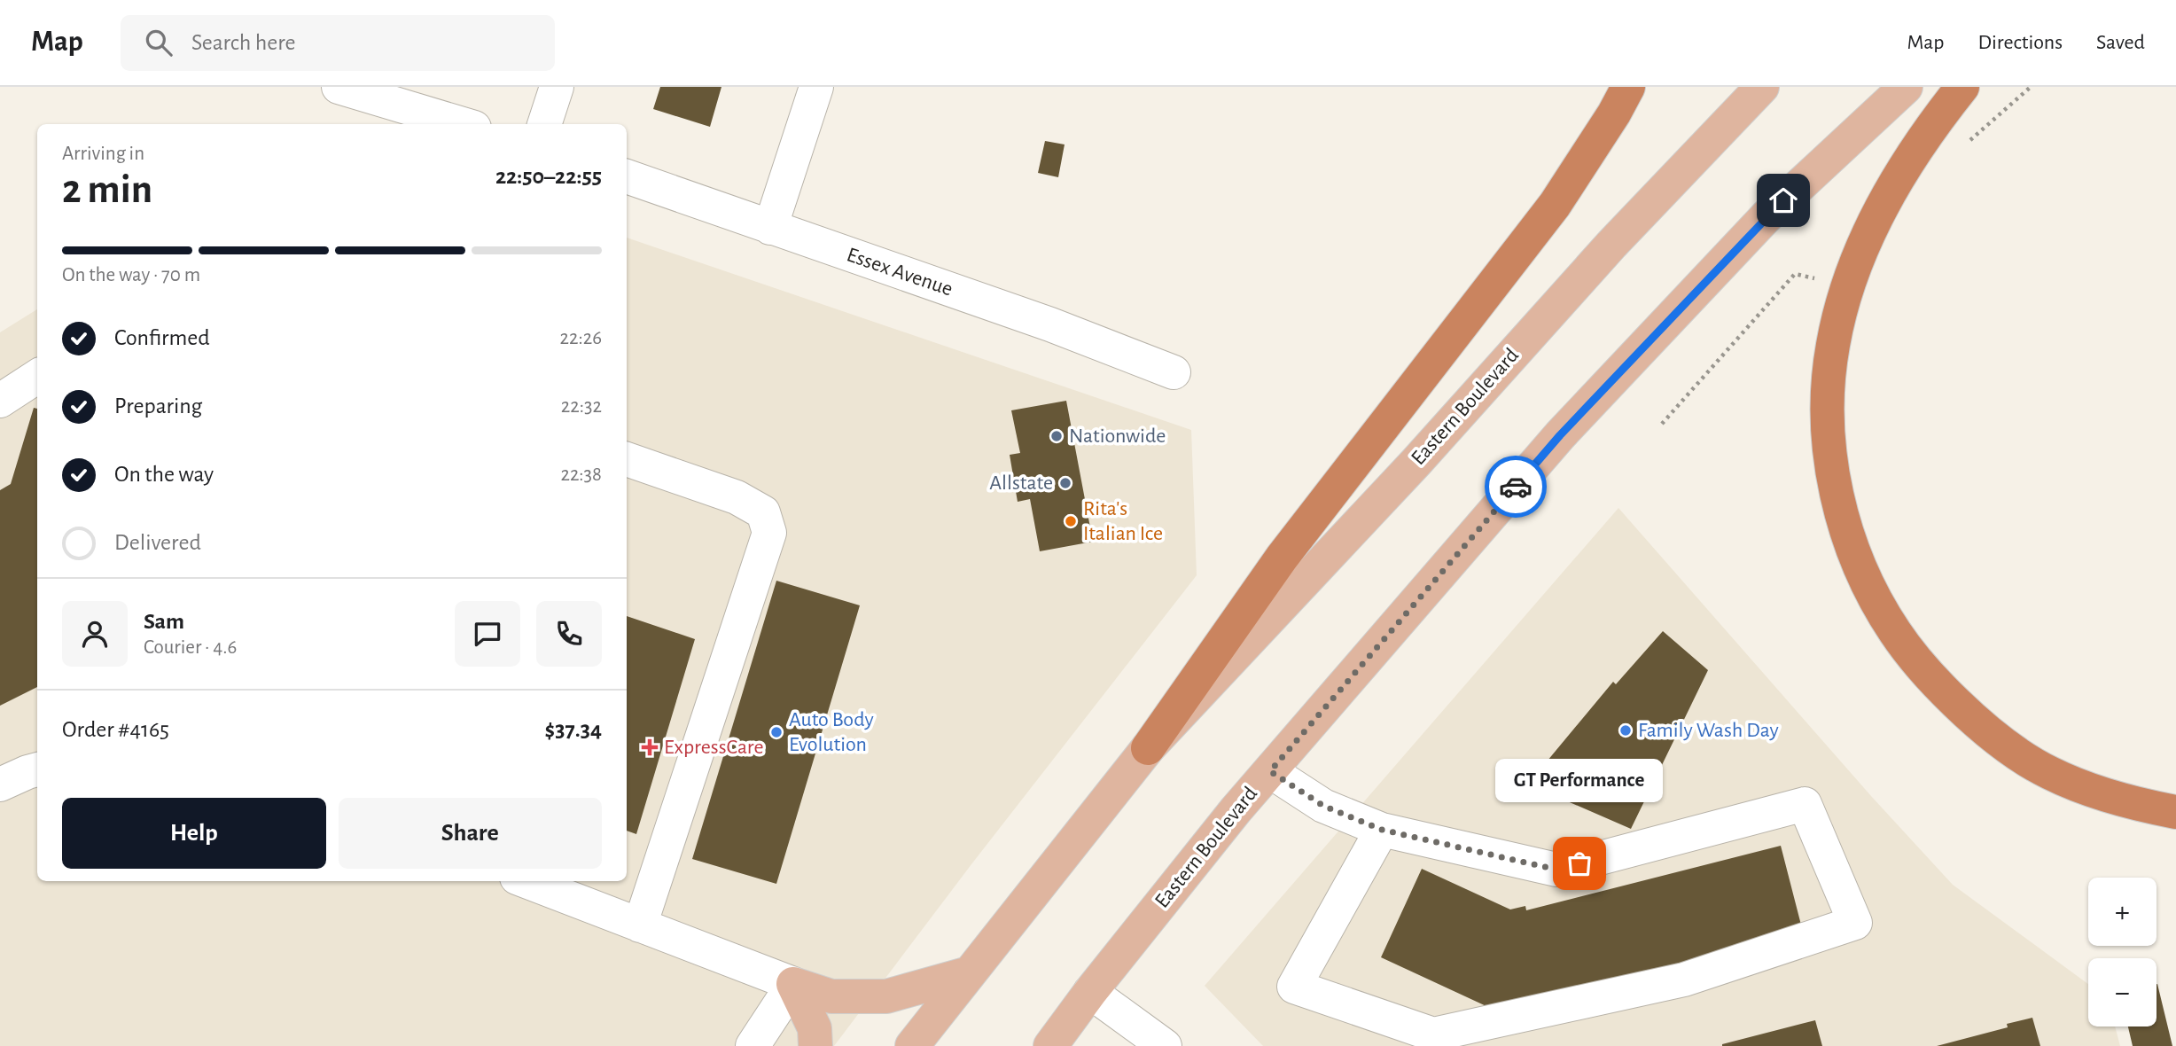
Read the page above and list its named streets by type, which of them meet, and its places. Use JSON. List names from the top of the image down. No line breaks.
{"streets":{"main road":["Eastern Boulevard"],"street":["Essex Avenue"]},"places":{"other":["Nationwide","Allstate","Rita's Italian Ice","Family Wash Day","Auto Body Evolution","GT Performance"],"health":["ExpressCare"]},"page":{"header":"Map","search":"Search here","nav":["Map","Directions","Saved"],"heading":["2 min","Arriving in","22:50–22:55"],"panel":["Sam","Courier · 4.6","Order #4165","$37.34"],"bar":"On the way · 70 m","list":[["Confirmed","22:26"],["Preparing","22:32"],["On the way","22:38"],"Delivered"],"bubble":"GT Performance","buttons":["Help","Share"],"map_buttons":["+","−"]}}
